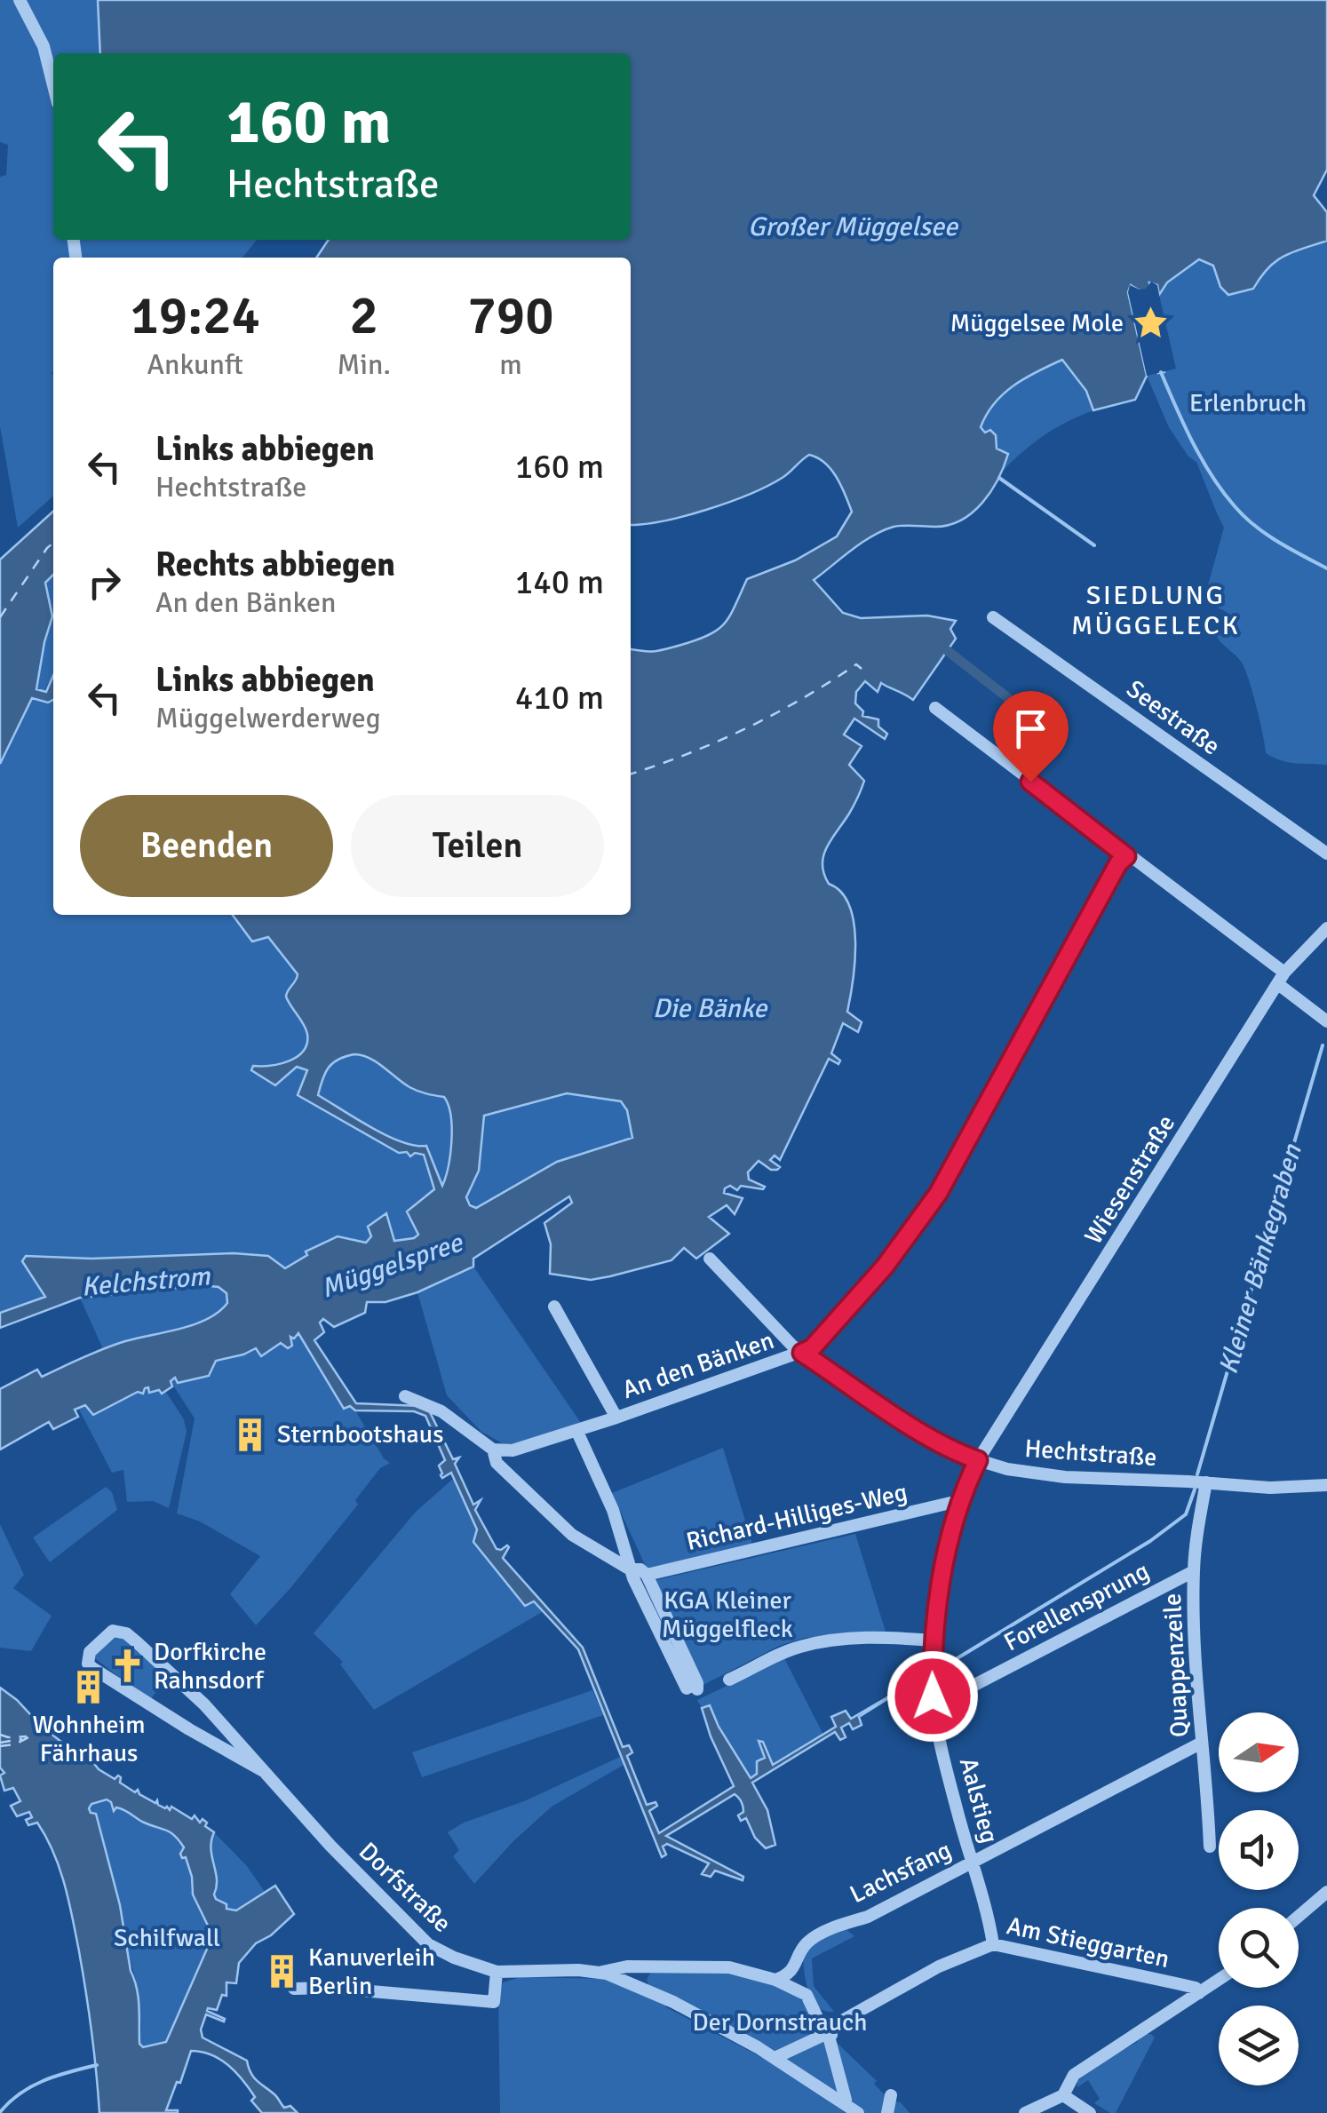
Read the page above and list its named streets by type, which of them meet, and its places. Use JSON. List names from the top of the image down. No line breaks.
{"streets":{"street":["Seestraße","Wiesenstraße","An den Bänken","Hechtstraße","Richard-Hilliges-Weg","Forellensprung","Quappenzeile","Aalstieg","Lachsfang","Dorfstraße","Am Stieggarten"]},"crossings":[["Wiesenstraße","Hechtstraße"],["Wiesenstraße","Aalstieg"],["An den Bänken","Hechtstraße"],["Hechtstraße","Quappenzeile"],["Hechtstraße","Aalstieg"],["Richard-Hilliges-Weg","Aalstieg"],["Forellensprung","Quappenzeile"],["Forellensprung","Aalstieg"],["Quappenzeile","Lachsfang"],["Aalstieg","Lachsfang"],["Aalstieg","Am Stieggarten"],["Lachsfang","Dorfstraße"],["Dorfstraße","Am Stieggarten"]],"districts":["SIEDLUNG MÜGGELECK"],"water":["Großer Müggelsee","Die Bänke","Kleiner Bänkegraben","Müggelspree","Kelchstrom"],"parks":["Erlenbruch","KGA Kleiner Müggelfleck","Schilfwall","Der Dornstrauch"],"places":{"place":["Müggelsee Mole"],"building":["Sternbootshaus","Wohnheim Fährhaus","Kanuverleih Berlin"],"church":["Dorfkirche Rahnsdorf"]},"north":"right","page":{"turn":["160 m","Hechtstraße"],"eta":["19:24","Ankunft","2","Min.","790","m"],"list":[{"name":"Links abbiegen","note":"Hechtstraße","value":"160 m"},{"name":"Rechts abbiegen","note":"An den Bänken","value":"140 m"},{"name":"Links abbiegen","note":"Müggelwerderweg","value":"410 m"}],"buttons":["Beenden","Teilen"]}}
